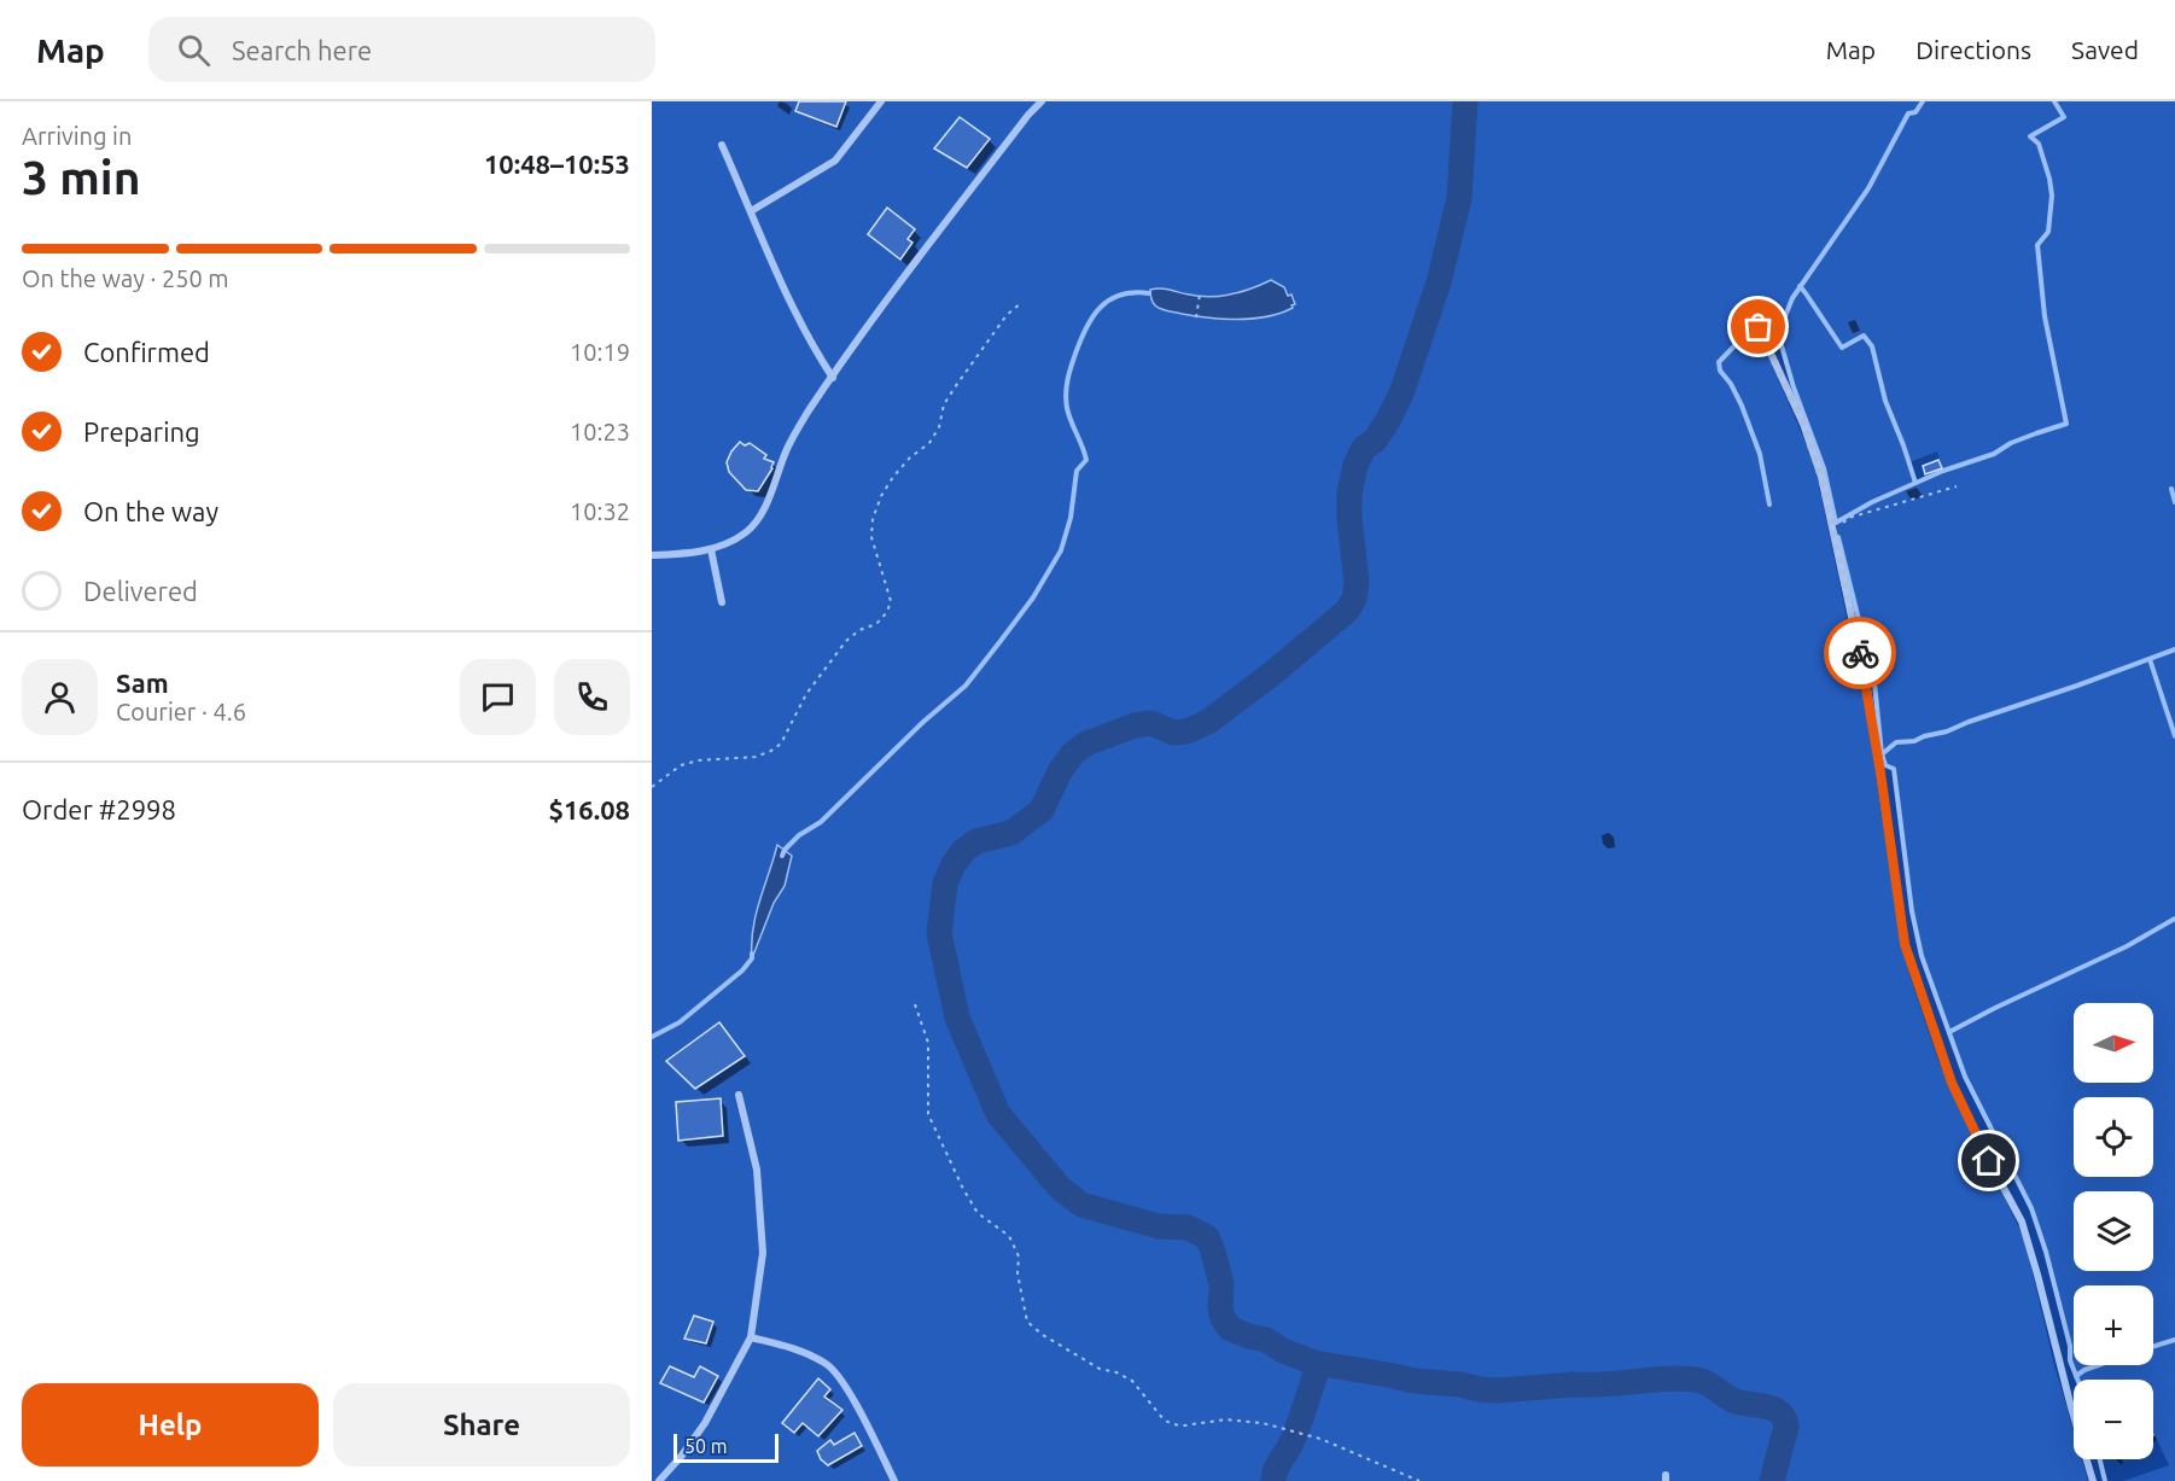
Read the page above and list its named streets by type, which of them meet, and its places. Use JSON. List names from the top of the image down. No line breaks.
{"scale_bar":"50 m","north":"right","page":{"header":"Map","search":"Search here","nav":["Map","Directions","Saved"],"heading":["3 min","Arriving in","10:48–10:53"],"panel":["Sam","Courier · 4.6","Order #2998","$16.08"],"bar":"On the way · 250 m","list":[["Confirmed","10:19"],["Preparing","10:23"],["On the way","10:32"],"Delivered"],"map_buttons":["+","−"],"buttons":["Help","Share"],"scale":"50 m"}}
